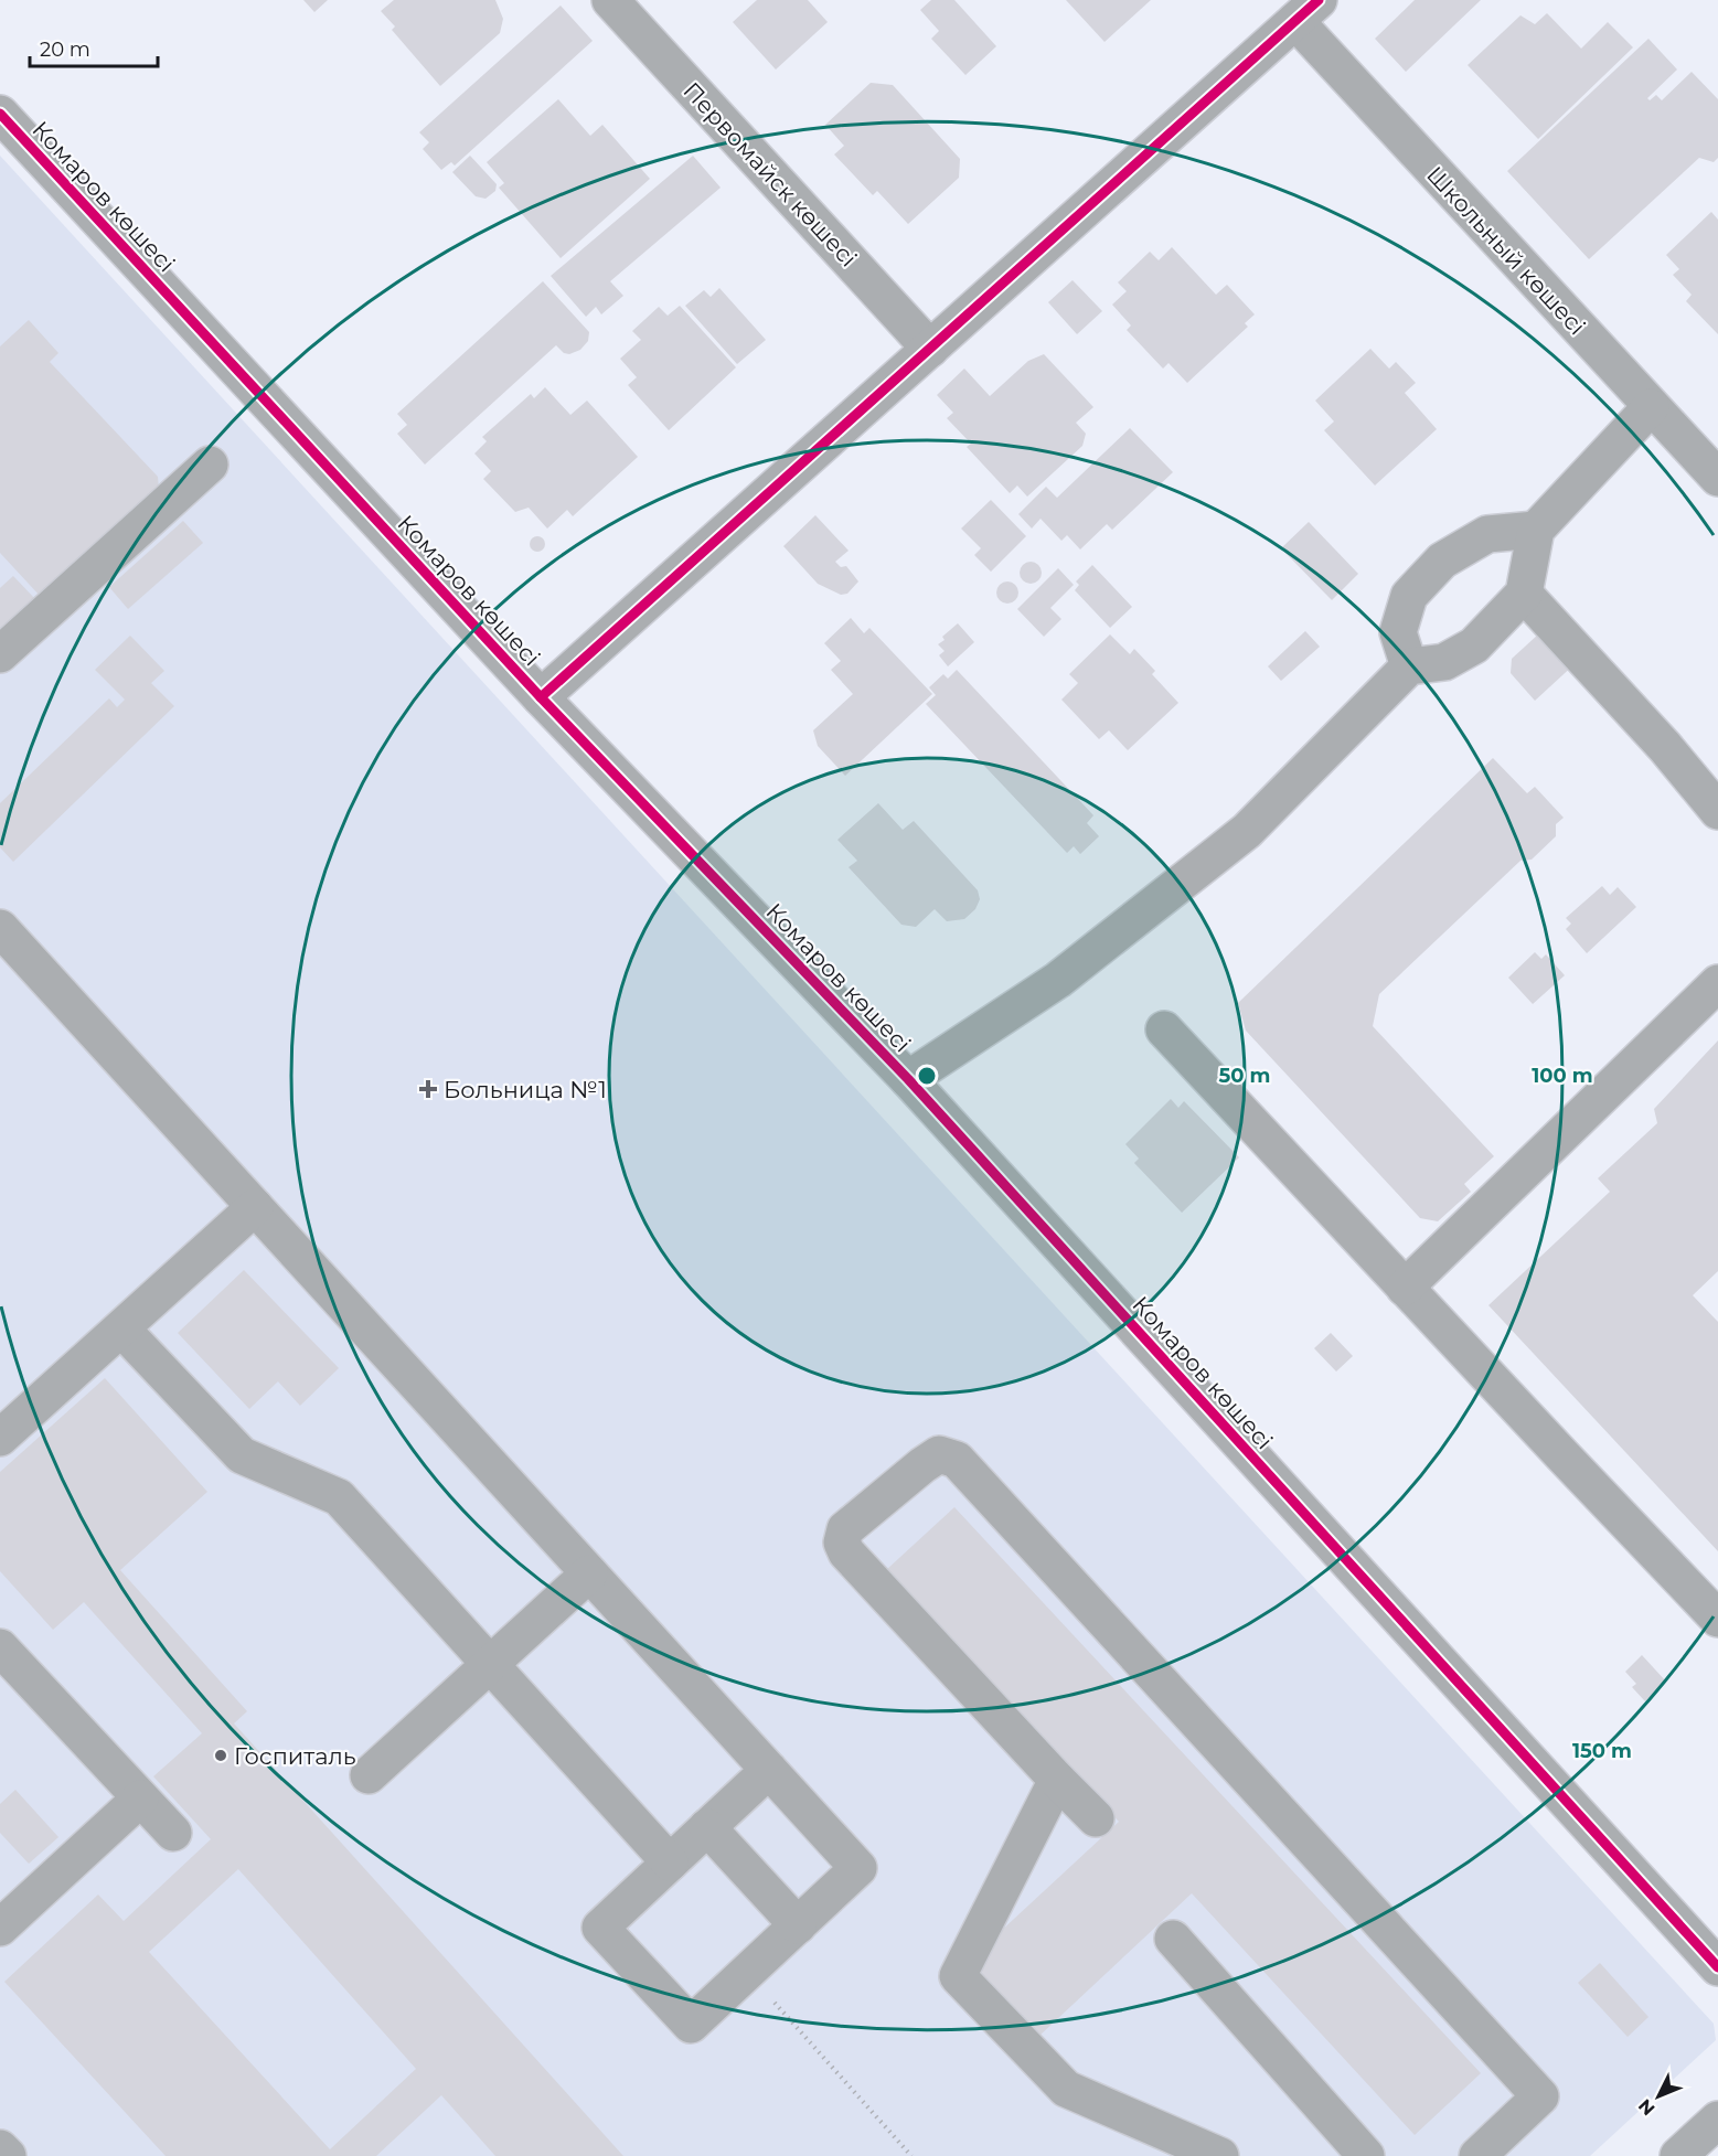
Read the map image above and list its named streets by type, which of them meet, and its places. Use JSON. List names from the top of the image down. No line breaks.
{"streets":{"street":["Первомайск көшесі","Комаров көшесі","Школьный көшесі"]},"places":{"health":["Больница №1"],"other":["Госпиталь"]},"scale_bar":"20 m","north":"bottom left","rings":["50 m","100 m","150 m"]}
